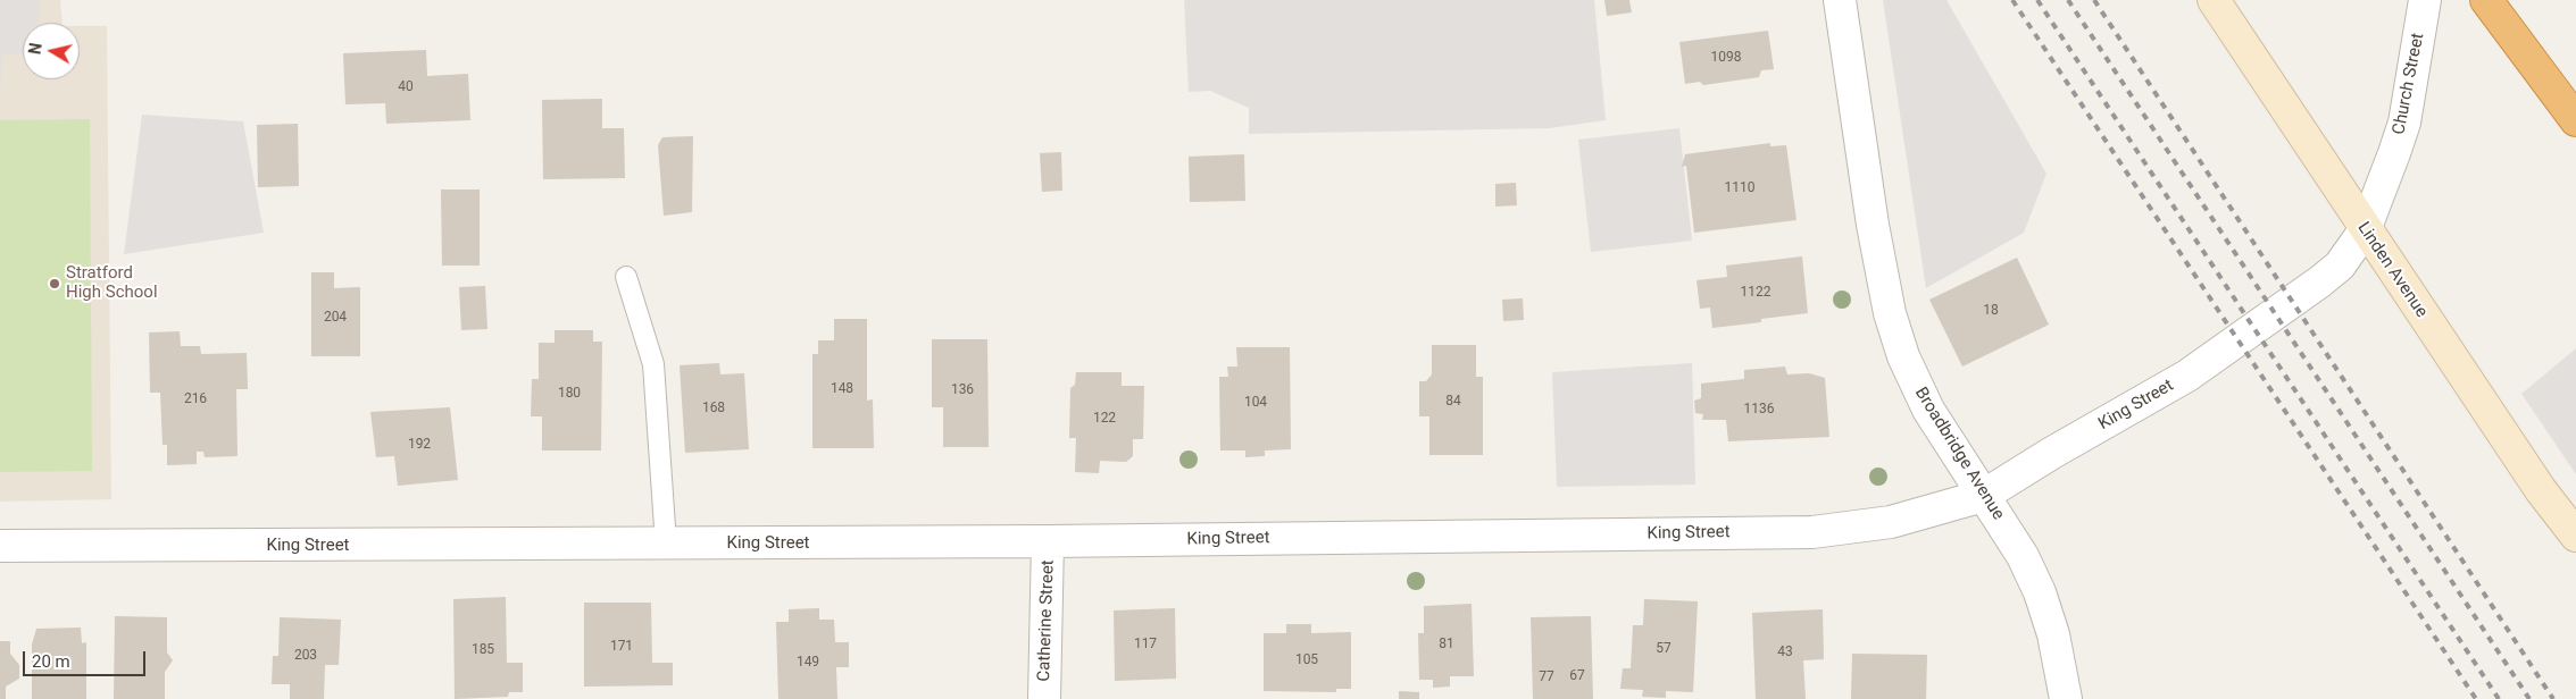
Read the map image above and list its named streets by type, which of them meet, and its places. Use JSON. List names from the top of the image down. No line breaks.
{"streets":{"street":["Church Street","Linden Avenue","King Street","Broadbridge Avenue","Catherine Street"]},"crossings":[["Church Street","Linden Avenue"],["Church Street","King Street"],["Linden Avenue","King Street"],["King Street","Broadbridge Avenue"],["King Street","Catherine Street"]],"places":["Stratford High School"],"house_numbers":["1098","40","1110","1122","18","204","148","136","180","216","84","104","168","1136","122","192","117","81","171","57","185","43","203","105","149","67","77"],"scale_bar":"20 m","north":"left"}
